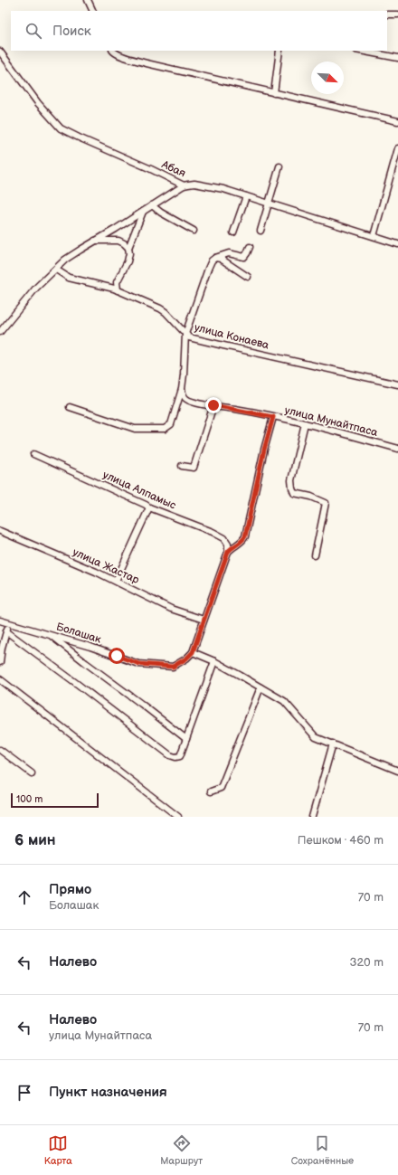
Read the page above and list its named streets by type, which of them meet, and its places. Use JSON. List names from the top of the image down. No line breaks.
{"streets":{"street":["Абая","улица Конаева","улица Мунайтпаса","улица Алпамыс","улица Жастар","Болашак"]},"scale_bar":"100 m","north":"bottom right","page":{"search":"Поиск","scale":"100 m","heading":["6 мин","Пешком · 460 m"],"list":[["Прямо","Болашак","70 m"],["Налево","320 m"],["Налево","улица Мунайтпаса","70 m"],"Пункт назначения"],"nav":["Карта","Маршрут","Сохранённые"]}}
